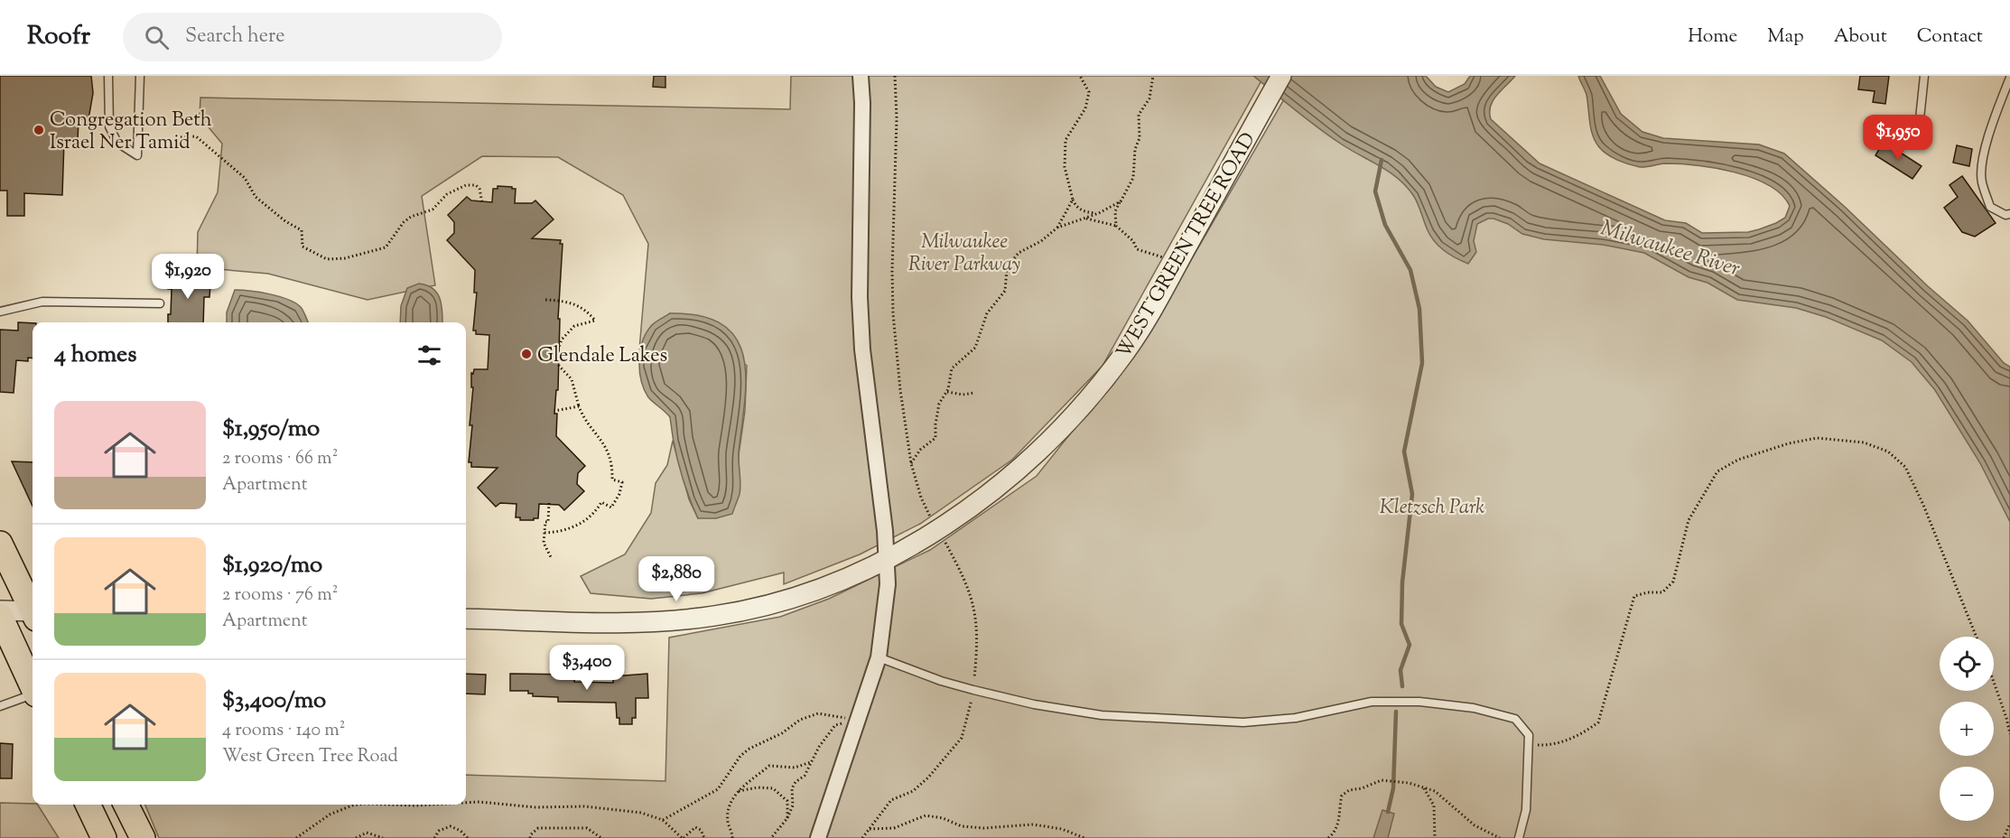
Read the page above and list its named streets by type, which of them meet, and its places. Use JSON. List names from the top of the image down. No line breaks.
{"streets":{"street":["WEST GREEN TREE ROAD"]},"water":["Milwaukee River"],"parks":["Milwaukee River Parkway","Kletzsch Park"],"places":["Congregation Beth Israel Ner Tamid","Glendale Lakes"],"page":{"header":"Roofr","search":"Search here","nav":["Home","Map","About","Contact"],"price":["$1,950","$1,920","$2,880","$3,400"],"heading":"4 homes","list":[{"name":"$1,950/mo","note":"2 rooms · 66 m² · Apartment"},{"name":"$1,920/mo","note":"2 rooms · 76 m² · Apartment"},{"name":"$3,400/mo","note":"4 rooms · 140 m² · West Green Tree Road"}],"map_buttons":["+","−"]}}
